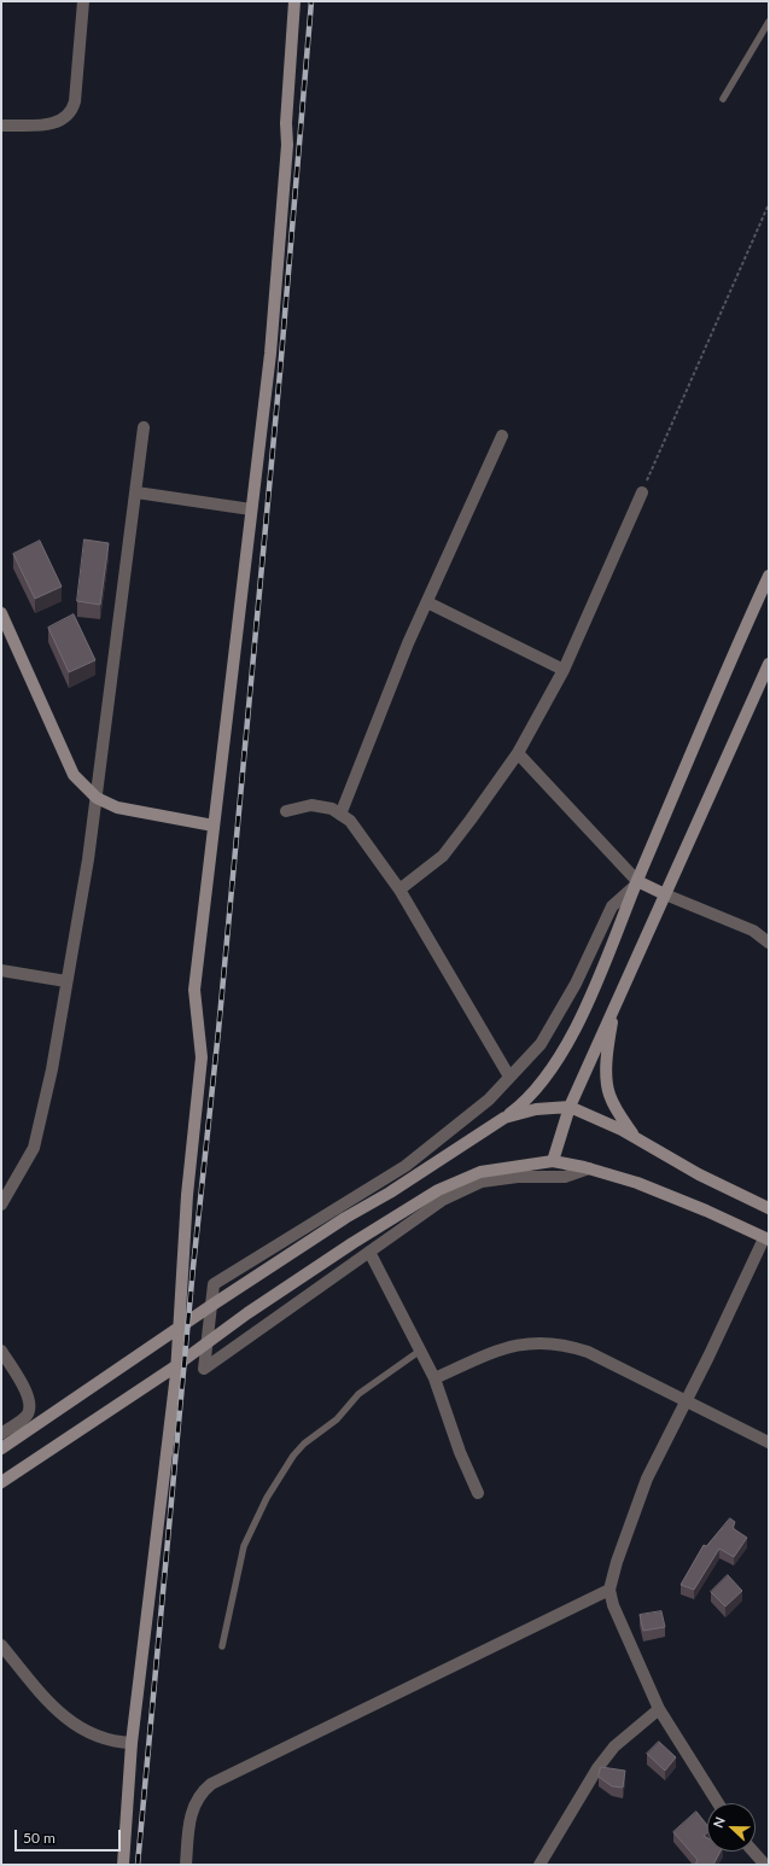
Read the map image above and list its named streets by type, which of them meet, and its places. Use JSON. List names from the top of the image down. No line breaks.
{"scale_bar":"50 m","north":"left"}
